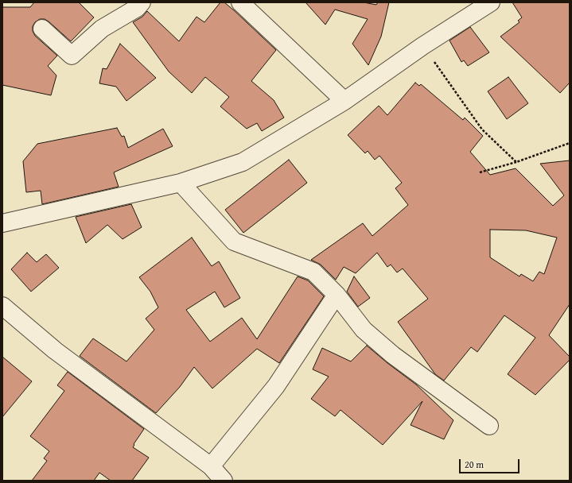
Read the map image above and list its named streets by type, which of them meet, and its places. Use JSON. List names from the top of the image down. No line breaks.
{"scale_bar":"20 m"}
